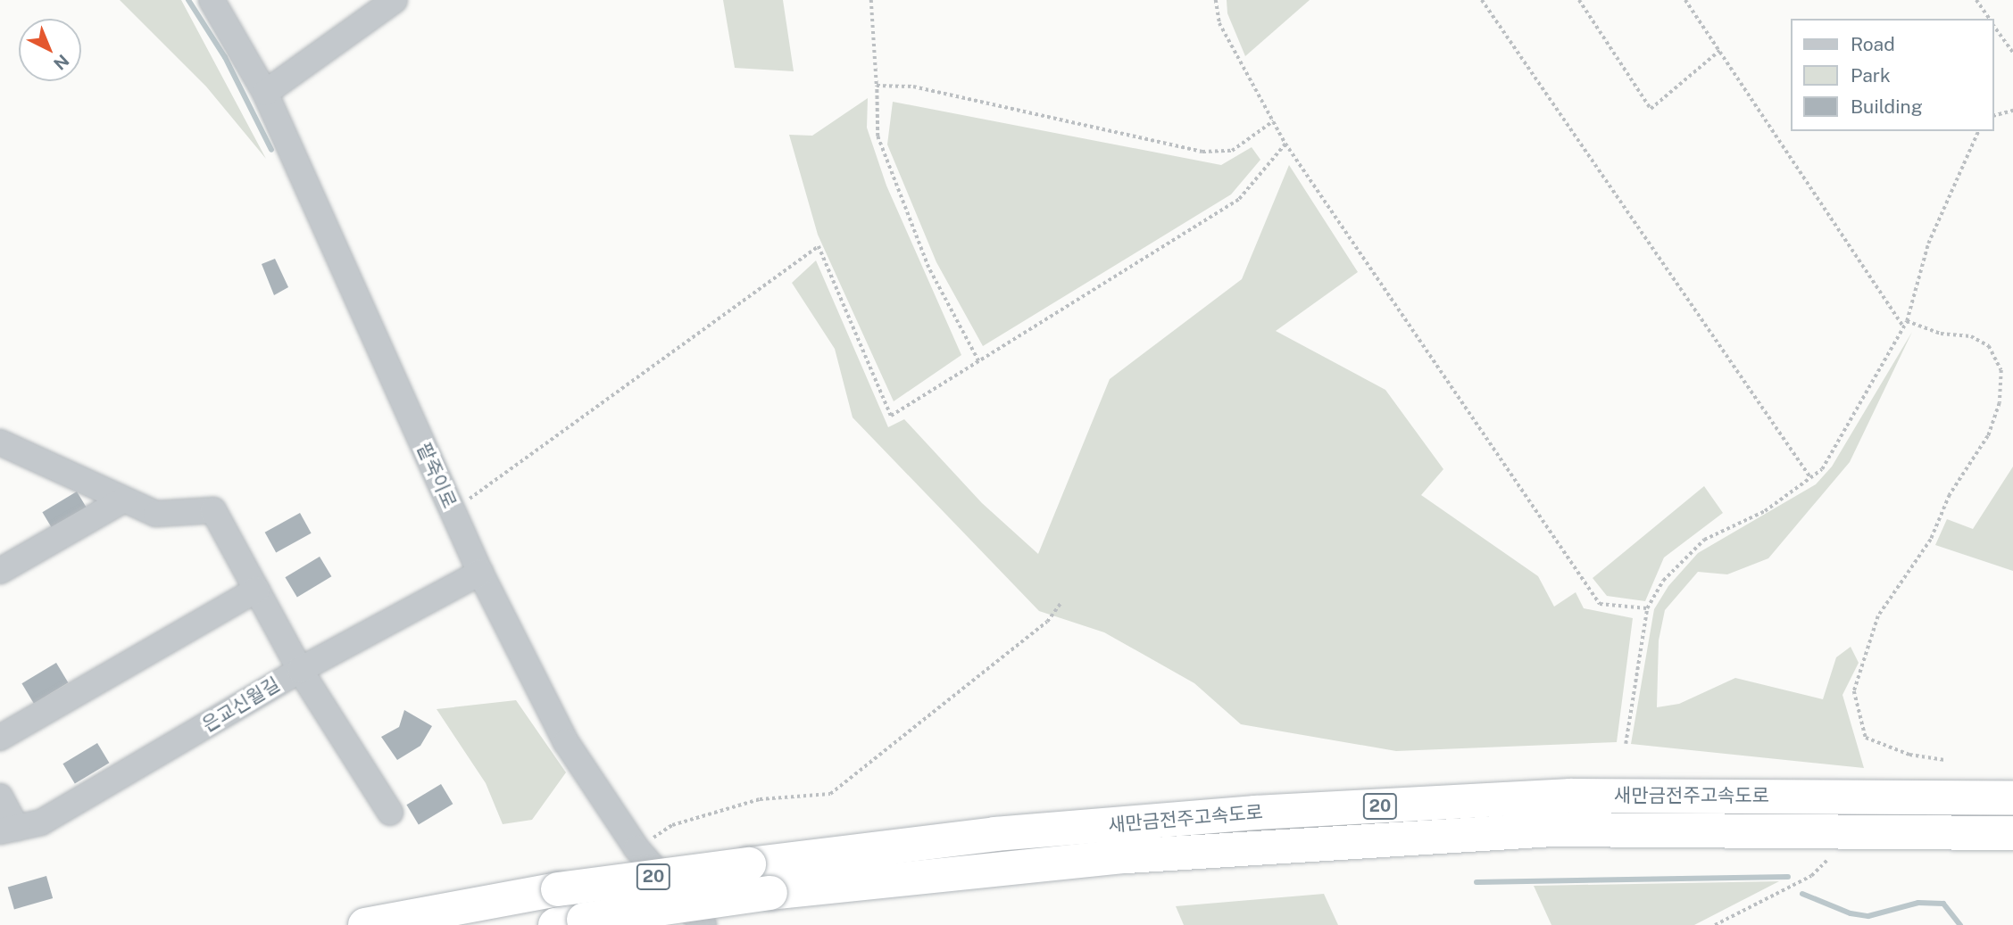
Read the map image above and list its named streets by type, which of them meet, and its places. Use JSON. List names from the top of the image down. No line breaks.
{"streets":{"highway":["새만금전주고속도로","20"],"street":["팥죽이로","은교신월길"]},"crossings":[["팥죽이로","은교신월길"]],"legend":["Road","Park","Building"],"north":"bottom right"}
